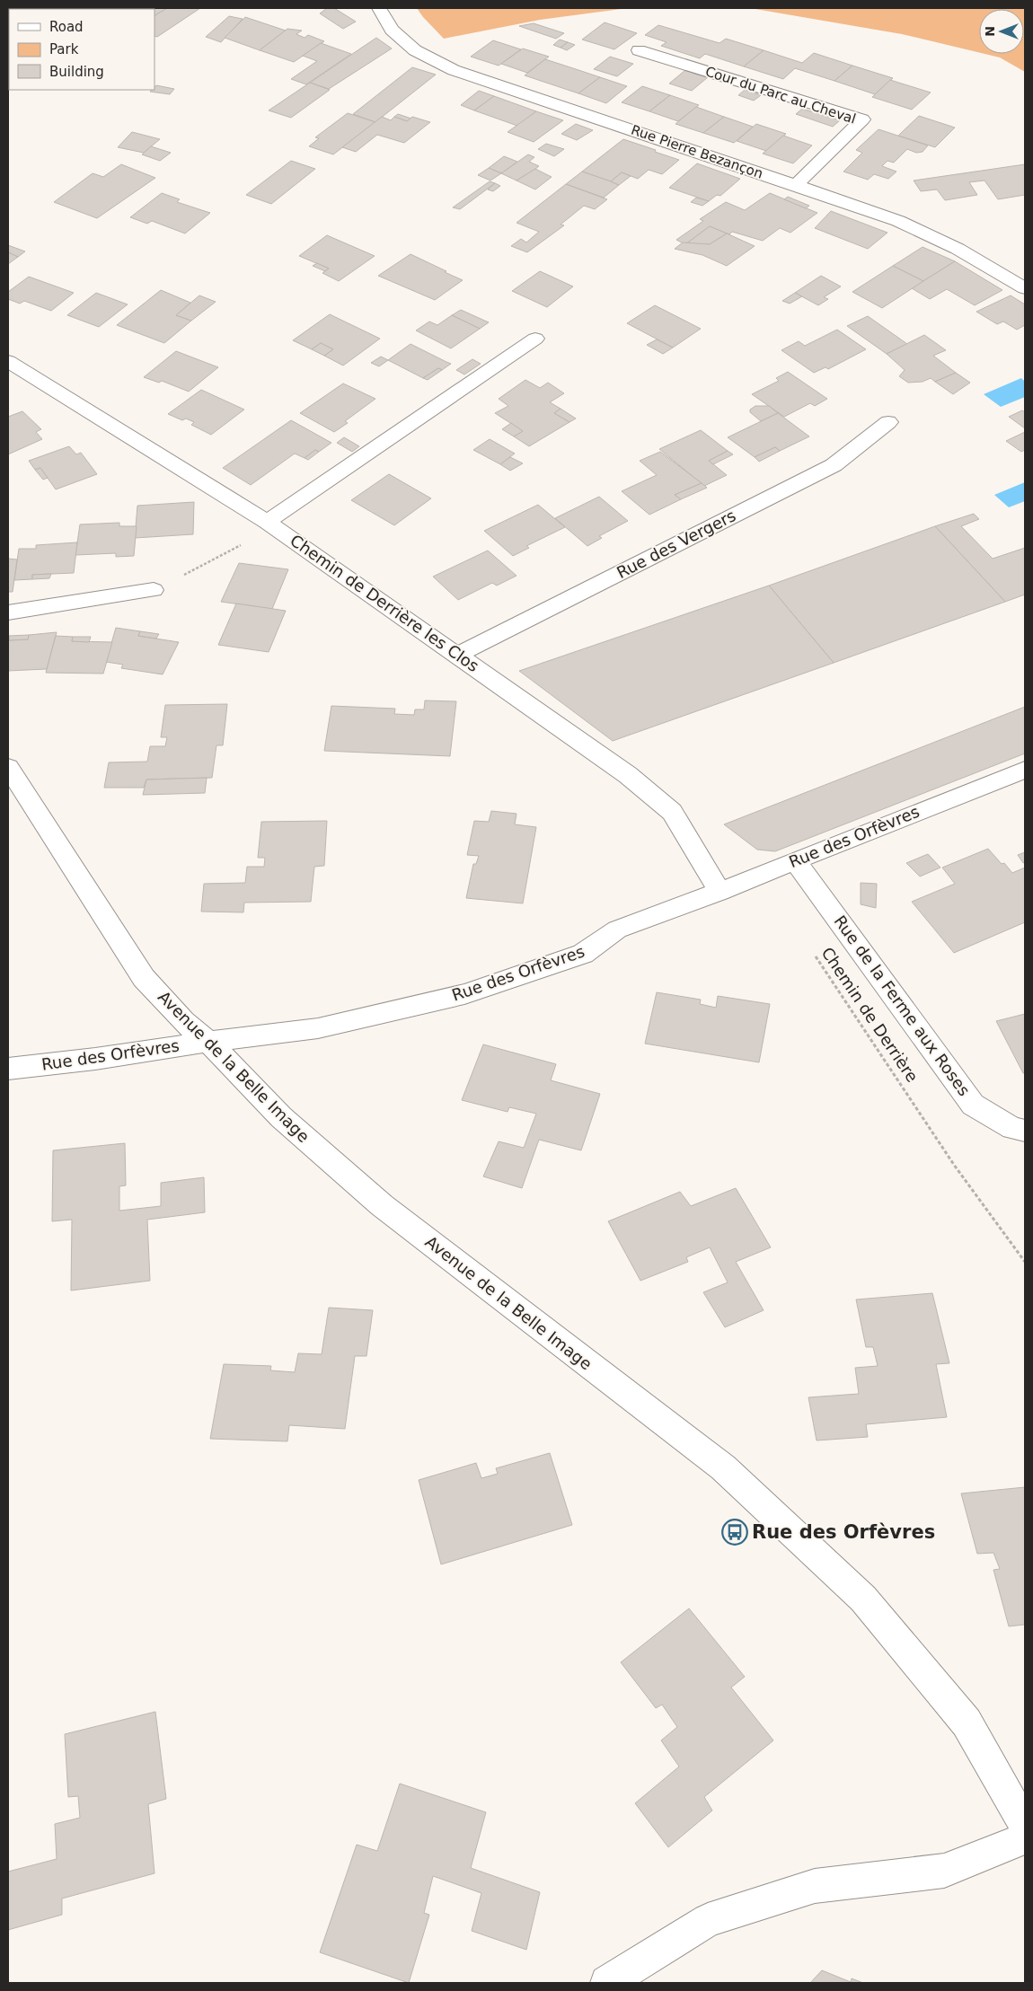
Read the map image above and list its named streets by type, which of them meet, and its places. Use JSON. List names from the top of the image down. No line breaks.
{"streets":{"street":["Cour du Parc au Cheval","Rue Pierre Bezançon","Rue des Vergers","Chemin de Derrière les Clos","Rue des Orfèvres","Rue de la Ferme aux Roses","Avenue de la Belle Image"],"path":["Chemin de Derrière"]},"crossings":[["Cour du Parc au Cheval","Rue Pierre Bezançon"],["Rue des Vergers","Chemin de Derrière les Clos"],["Chemin de Derrière les Clos","Rue des Orfèvres"],["Rue des Orfèvres","Rue de la Ferme aux Roses"],["Rue des Orfèvres","Avenue de la Belle Image"]],"places":{"bus stop":["Rue des Orfèvres"]},"legend":["Road","Park","Building"],"north":"left"}
